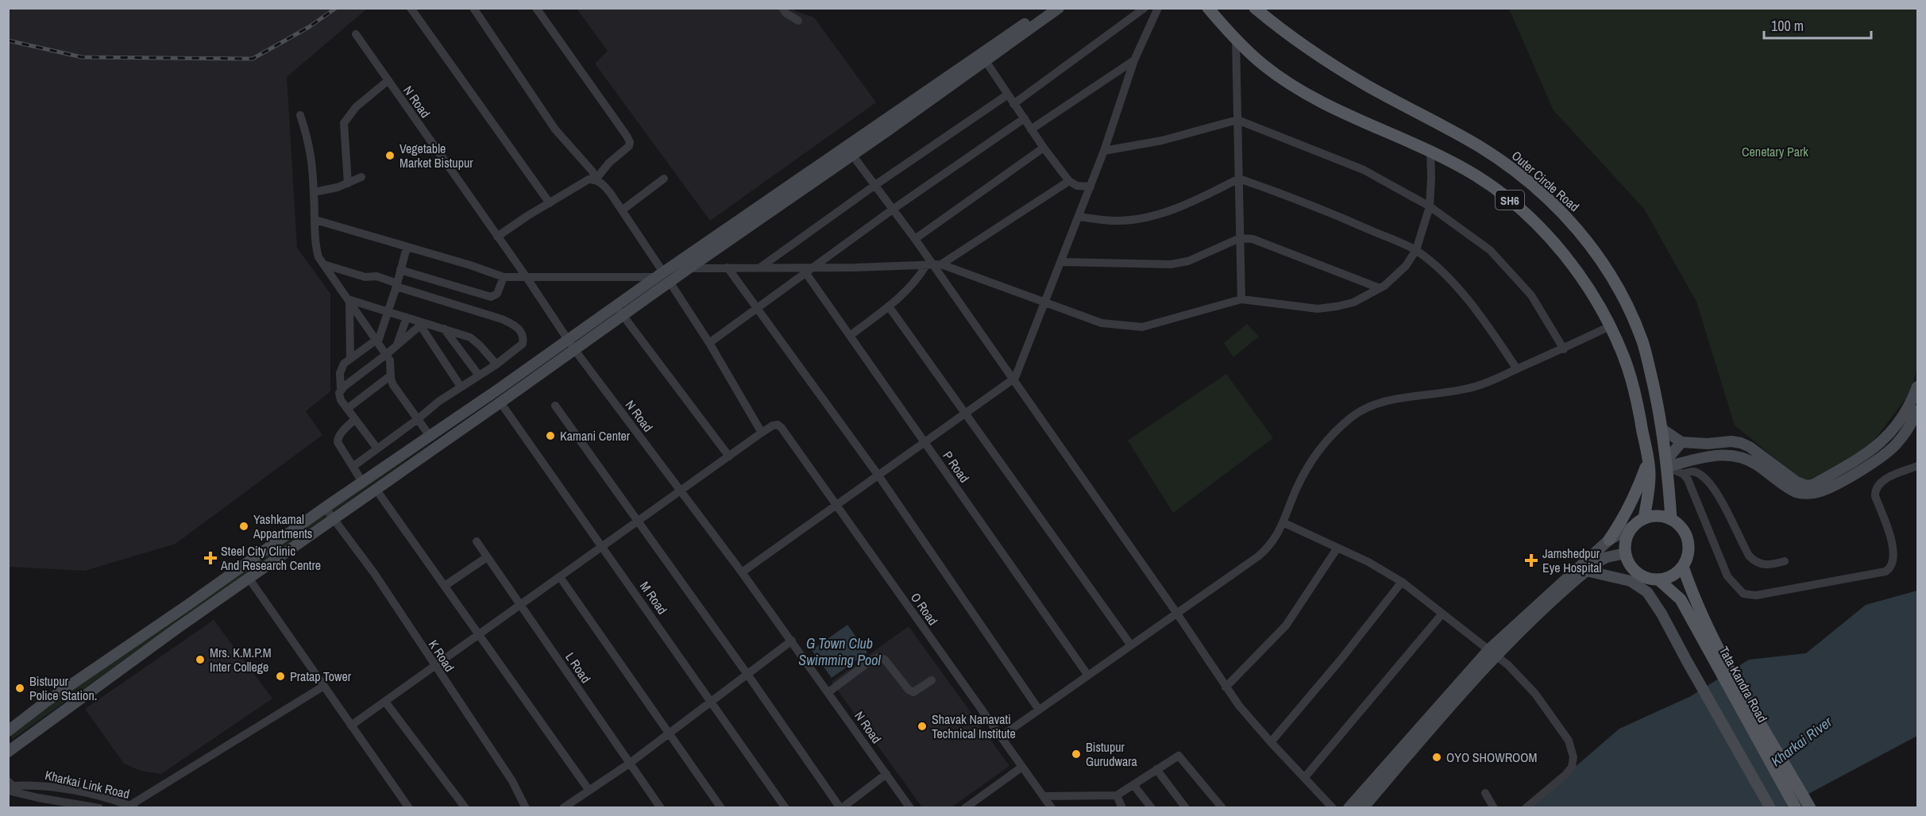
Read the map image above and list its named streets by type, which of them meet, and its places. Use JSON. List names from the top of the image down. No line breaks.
{"streets":{"main road":["Outer Circle Road","SH6","Tata Kandra Road"],"street":["N Road","P Road","M Road","O Road","K Road","L Road","Kharkai Link Road"]},"crossings":[["Outer Circle Road","SH6"],["Outer Circle Road","Tata Kandra Road"],["SH6","Tata Kandra Road"]],"water":["G Town Club Swimming Pool","Kharkai River"],"parks":["Cenetary Park"],"places":{"other":["Vegetable Market Bistupur","Kamani Center","Yashkamal Appartments","Mrs. K.M.P.M Inter College","Pratap Tower","Bistupur Police Station.","Shavak Nanavati Technical Institute","Bistupur Gurudwara","OYO SHOWROOM"],"health":["Steel City Clinic And Research Centre","Jamshedpur Eye Hospital"]},"scale_bar":"100 m"}
